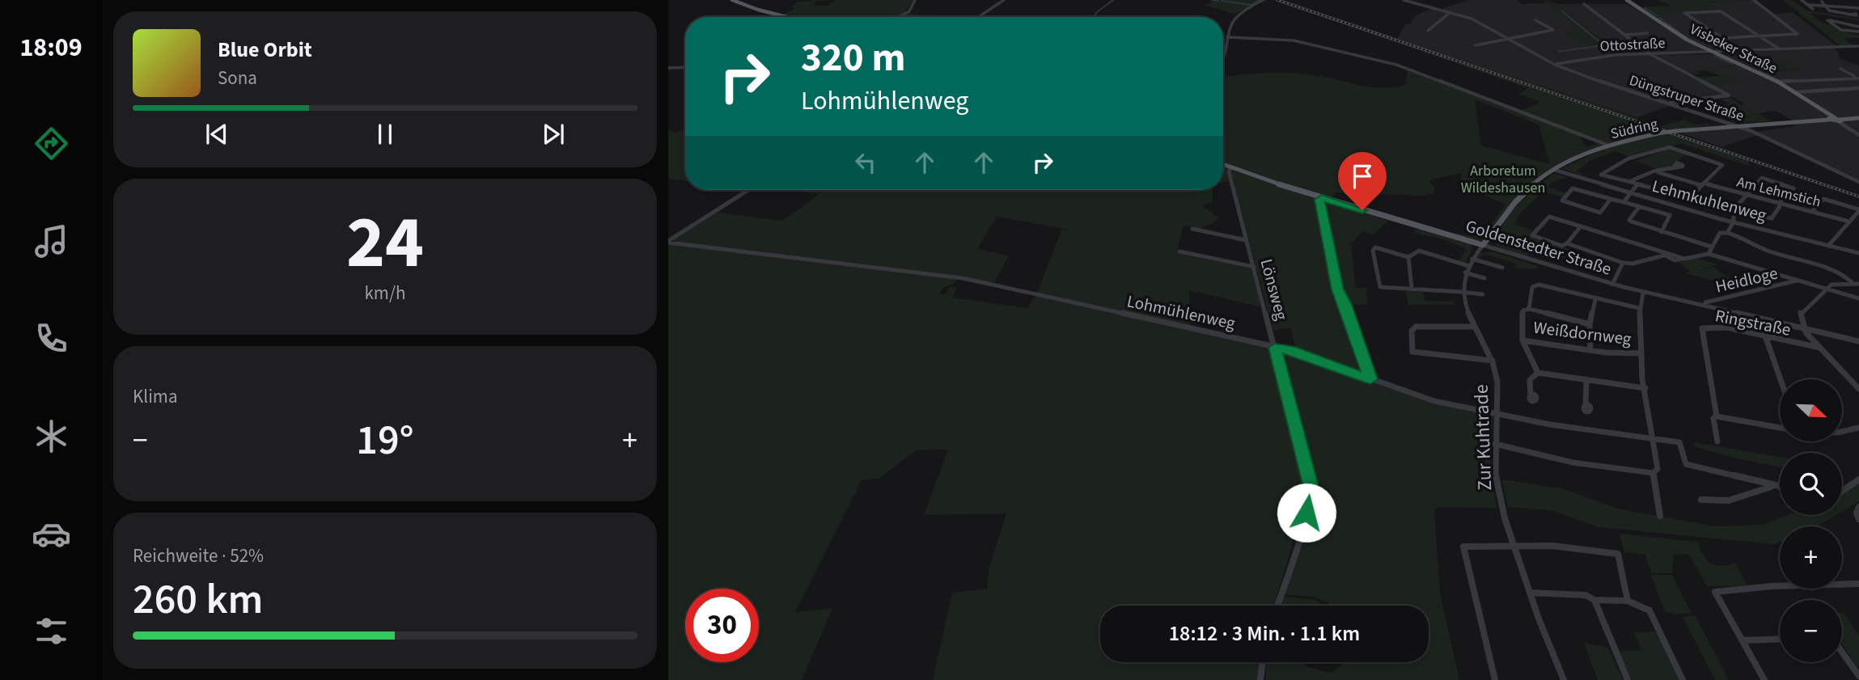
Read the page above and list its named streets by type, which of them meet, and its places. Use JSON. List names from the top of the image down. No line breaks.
{"streets":{"main road":["Visbeker Straße","Südring","Goldenstedter Straße"],"street":["Ottostraße","Düngstruper Straße","Am Lehmstich","Lehmkuhlenweg","Heidloge","Lönsweg","Lohmühlenweg","Ringstraße","Weißdornweg","Zur Kuhtrade"]},"crossings":[["Ottostraße","Visbeker Straße"],["Ottostraße","Düngstruper Straße"],["Visbeker Straße","Südring"],["Düngstruper Straße","Südring"],["Südring","Lehmkuhlenweg"],["Südring","Goldenstedter Straße"],["Goldenstedter Straße","Heidloge"],["Goldenstedter Straße","Lönsweg"],["Lönsweg","Lohmühlenweg"],["Lohmühlenweg","Zur Kuhtrade"]],"parks":["Arboretum Wildeshausen"],"north":"bottom right","page":{"tabs":"18:09","turn":["320 m","Lohmühlenweg"],"song":["Blue Orbit","Sona"],"tile":[["24","km/h"],"Klima",["Reichweite · 52%","260 km"]],"map_buttons":["+","−"],"heat":["−","19°","+"],"limit":"30","trip":"18:12 · 3 Min. · 1.1 km"}}
